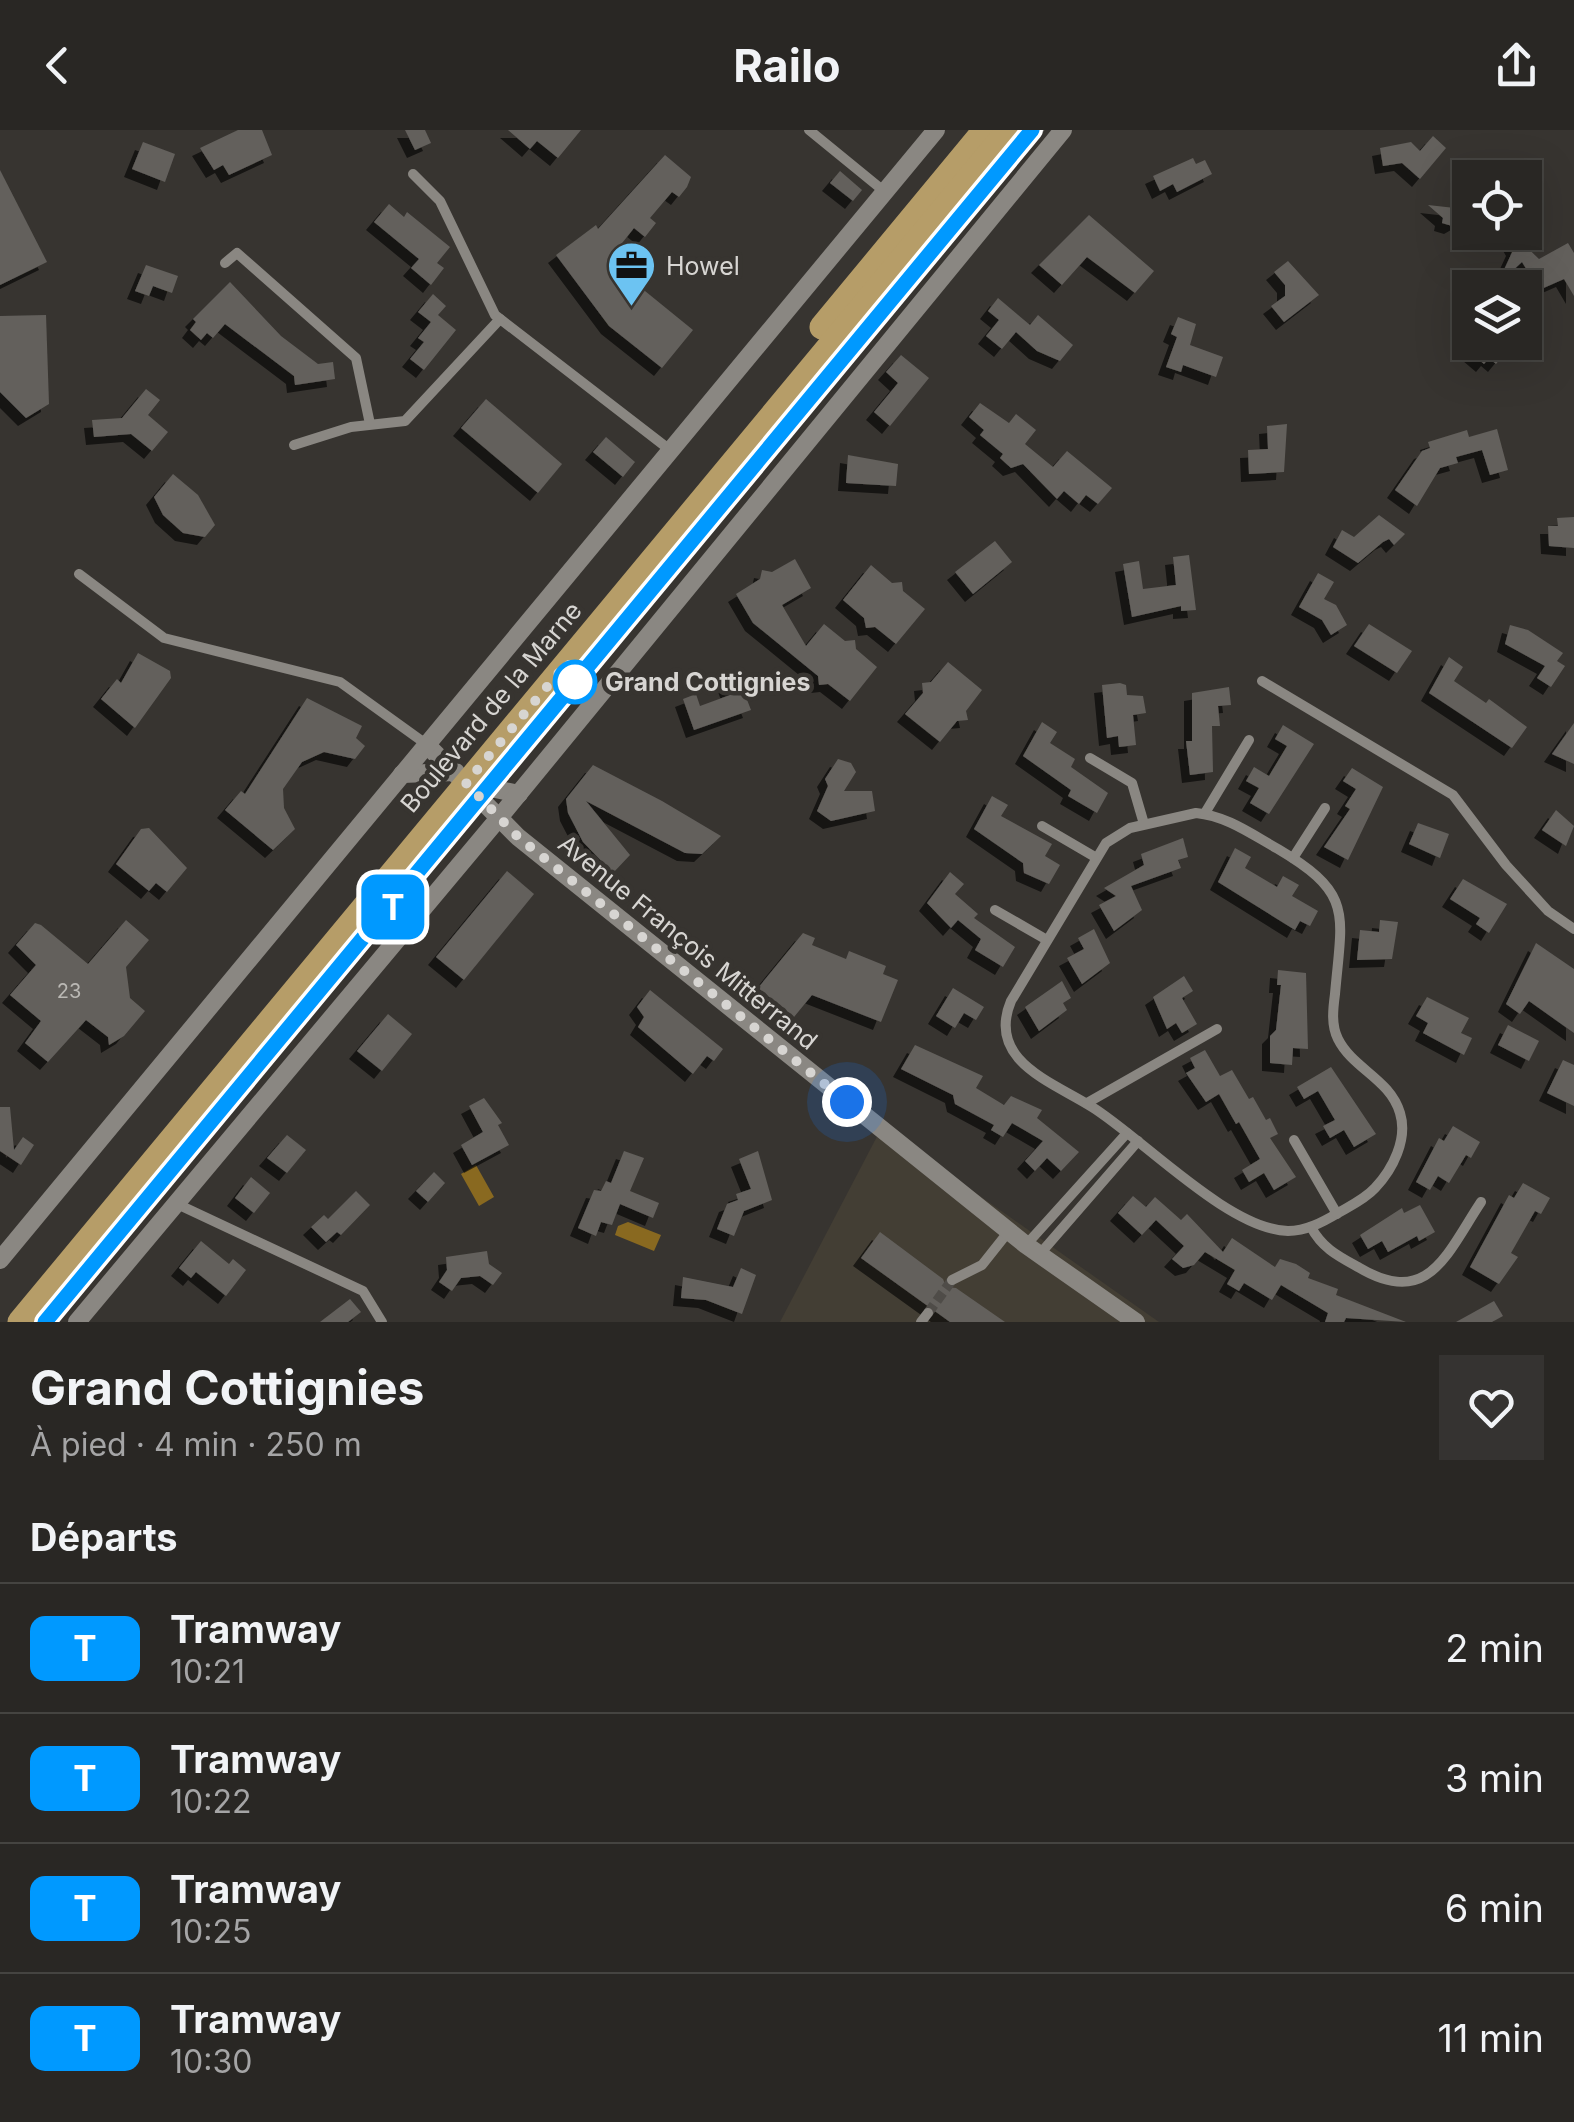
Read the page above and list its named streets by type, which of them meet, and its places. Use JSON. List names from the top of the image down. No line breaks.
{"streets":{"main road":["Boulevard de la Marne"],"street":["Avenue François Mitterrand"]},"crossings":[["Boulevard de la Marne","Avenue François Mitterrand"]],"places":{"office":["Howel"],"other":["Grand Cottignies"]},"lines":["tram line T"],"house_numbers":["23"],"page":{"header":"Railo","on_map":"T","heading":[["Grand Cottignies","À pied · 4 min · 250 m"],"Départs"],"list":[{"mark":"T","name":"Tramway","note":"10:21","value":"2 min"},{"mark":"T","name":"Tramway","note":"10:22","value":"3 min"},{"mark":"T","name":"Tramway","note":"10:25","value":"6 min"},{"mark":"T","name":"Tramway","note":"10:30","value":"11 min"}]}}
